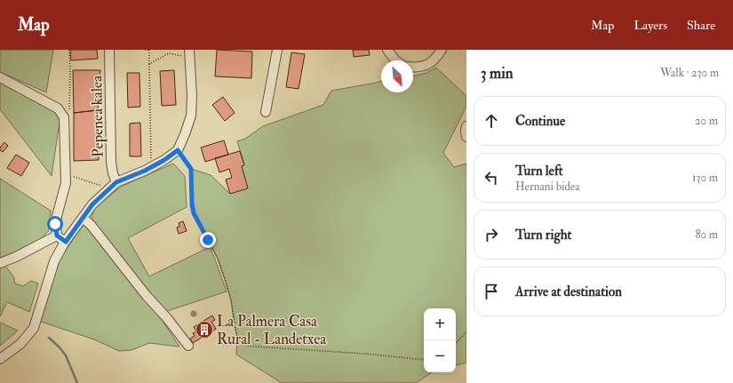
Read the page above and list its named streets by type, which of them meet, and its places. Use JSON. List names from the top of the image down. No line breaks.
{"streets":{"street":["Pepenea kalea"]},"places":{"building":["La Palmera Casa Rural - Landetxea"]},"north":"bottom right","page":{"header":"Map","nav":["Map","Layers","Share"],"heading":["3 min","Walk · 230 m"],"list":[["Continue","20 m"],["Turn left","Hernani bidea","130 m"],["Turn right","80 m"],"Arrive at destination"],"map_buttons":["+","−"]}}
